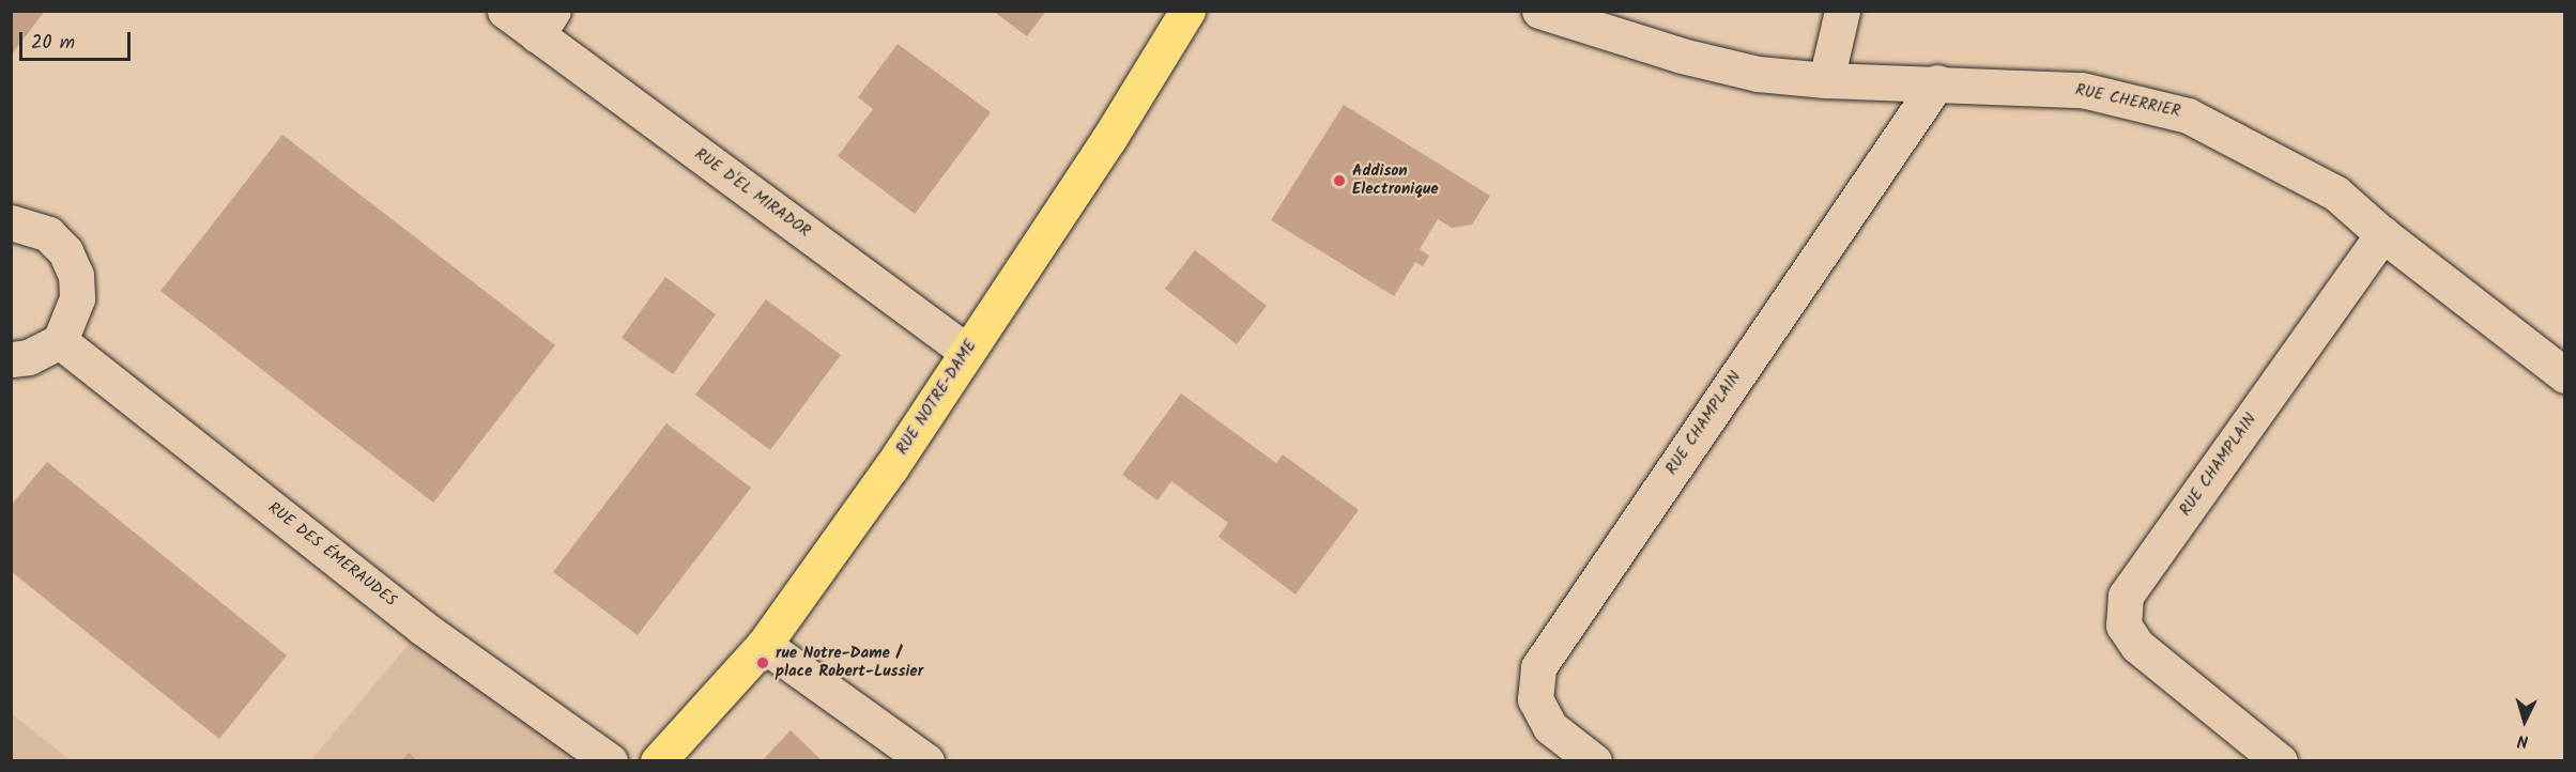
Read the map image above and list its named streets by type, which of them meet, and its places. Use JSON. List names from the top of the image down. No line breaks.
{"streets":{"main road":["RUE NOTRE-DAME"],"street":["RUE CHERRIER","RUE D'EL MIRADOR","RUE CHAMPLAIN","RUE DES ÉMERAUDES"]},"crossings":[["RUE CHERRIER","RUE CHAMPLAIN"],["RUE D'EL MIRADOR","RUE NOTRE-DAME"]],"places":["Addison Electronique","rue Notre-Dame / place Robert-Lussier"],"scale_bar":"20 m","north":"bottom"}
